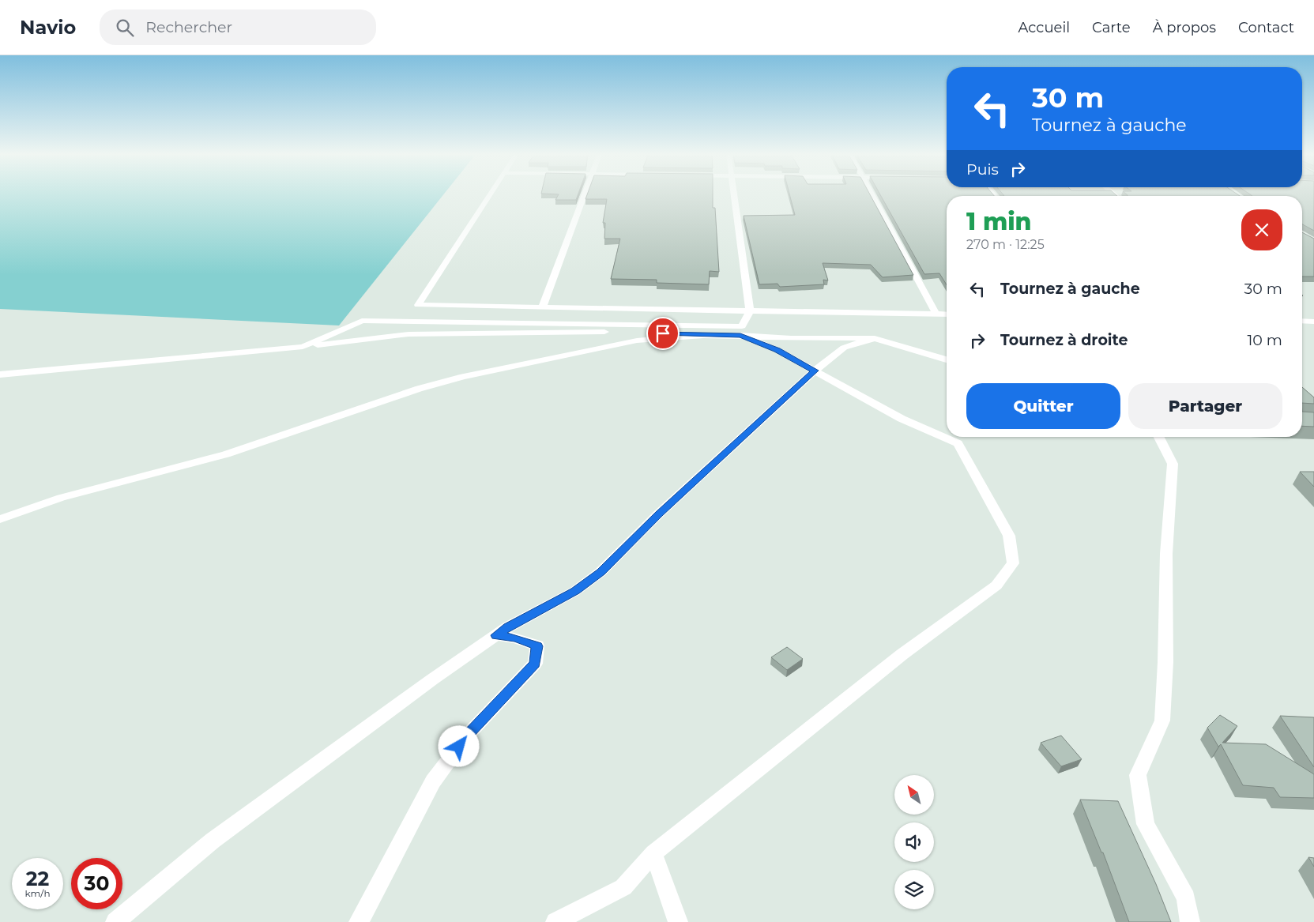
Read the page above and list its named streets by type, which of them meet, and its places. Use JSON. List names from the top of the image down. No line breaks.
{"north":"top left","page":{"header":"Navio","search":"Rechercher","nav":["Accueil","Carte","À propos","Contact"],"turn":["30 m","Tournez à gauche"],"then":"Puis","heading":["1 min","270 m · 12:25"],"list":[{"name":"Tournez à gauche","value":"30 m"},{"name":"Tournez à droite","value":"10 m"}],"buttons":["Quitter","Partager"],"speed":"22 km/h","limit":"30"}}
